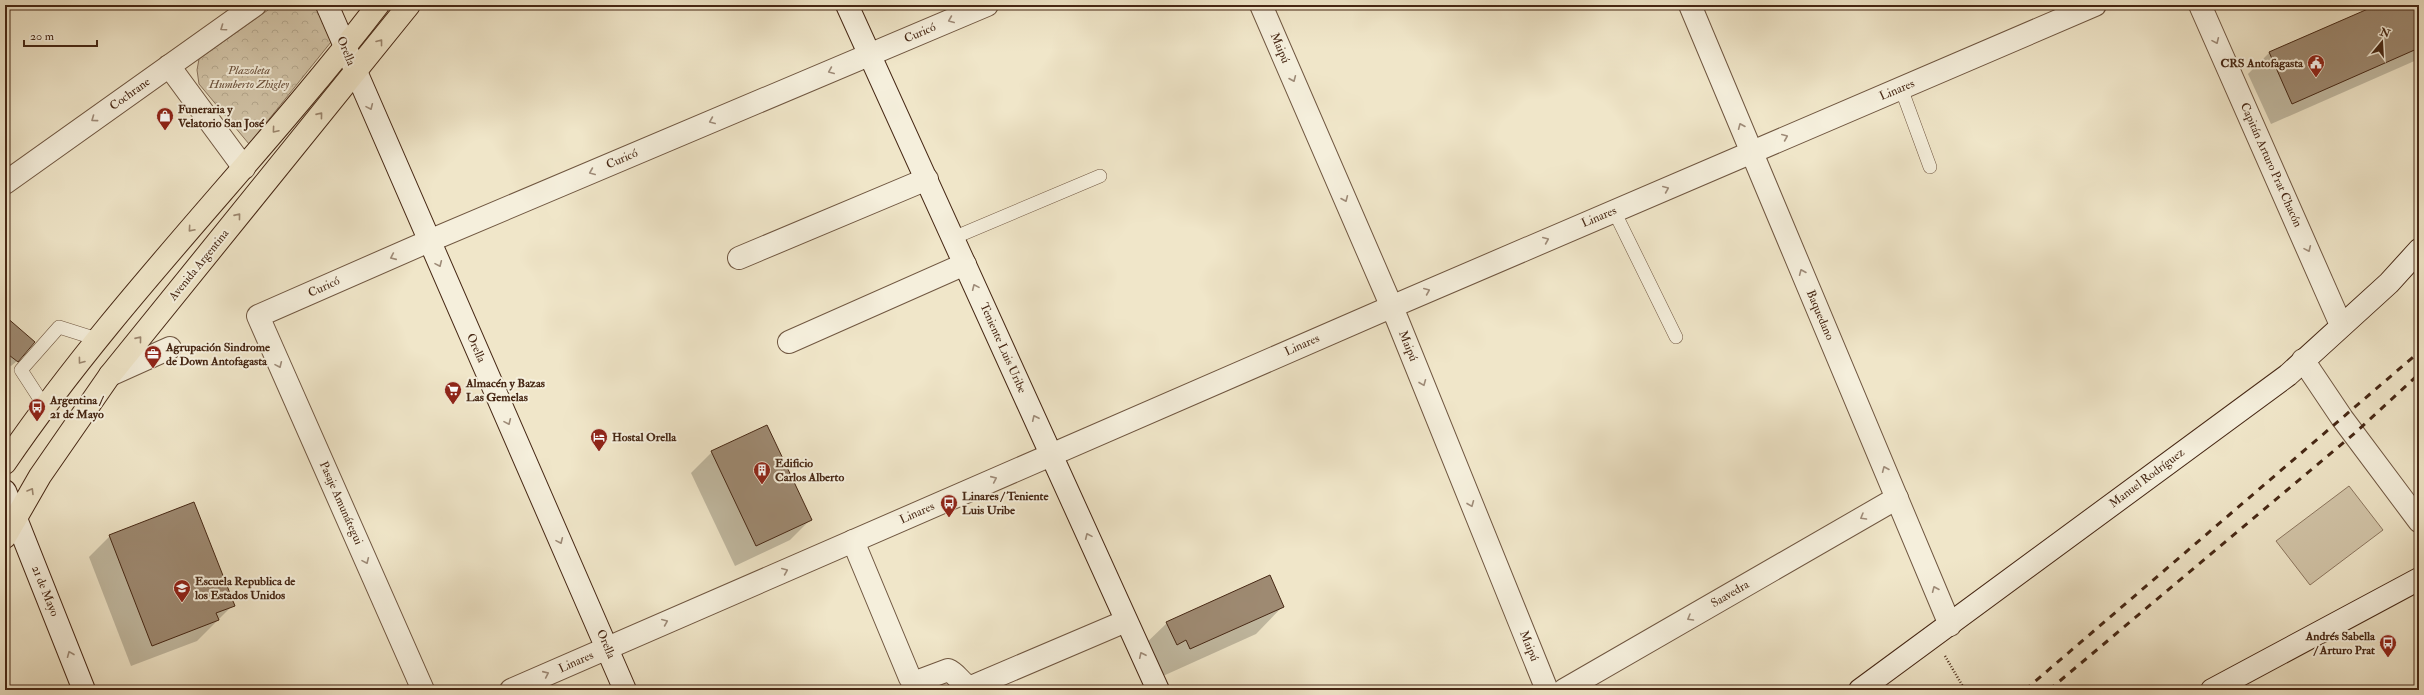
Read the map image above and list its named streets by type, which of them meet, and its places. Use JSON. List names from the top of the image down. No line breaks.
{"streets":{"main road":["Avenida Argentina"],"street":["Curicó","Maipú","Orella","Linares","Cochrane","Capitán Arturo Prat Chacón","Baquedano","Teniente Luis Uribe","Manuel Rodríguez","Pasaje Amunátegui","21 de Mayo","Saavedra"]},"crossings":[["Curicó","Orella"],["Curicó","Teniente Luis Uribe"],["Curicó","Pasaje Amunátegui"],["Maipú","Linares"],["Orella","Linares"],["Orella","Avenida Argentina"],["Linares","Baquedano"],["Linares","Teniente Luis Uribe"],["Capitán Arturo Prat Chacón","Manuel Rodríguez"],["Avenida Argentina","21 de Mayo"],["Baquedano","Manuel Rodríguez"],["Baquedano","Saavedra"]],"one_way":["Curicó","Maipú","Orella","Linares","Cochrane","Capitán Arturo Prat Chacón","Baquedano","Teniente Luis Uribe","Pasaje Amunátegui","21 de Mayo","Saavedra"],"parks":["Plazoleta Humberto Zhigley"],"places":{"public building":["CRS Antofagasta"],"shop":["Funeraria y Velatorio San José"],"office":["Agrupación Sindrome de Down Antofagasta"],"supermarket":["Almacén y Bazas Las Gemelas"],"bus stop":["Argentina / 21 de Mayo","Linares / Teniente Luis Uribe","Andrés Sabella / Arturo Prat"],"hotel":["Hostal Orella"],"building":["Edificio Carlos Alberto"],"school or university":["Escuela Republica de los Estados Unidos"]},"scale_bar":"20 m","north":"top"}
